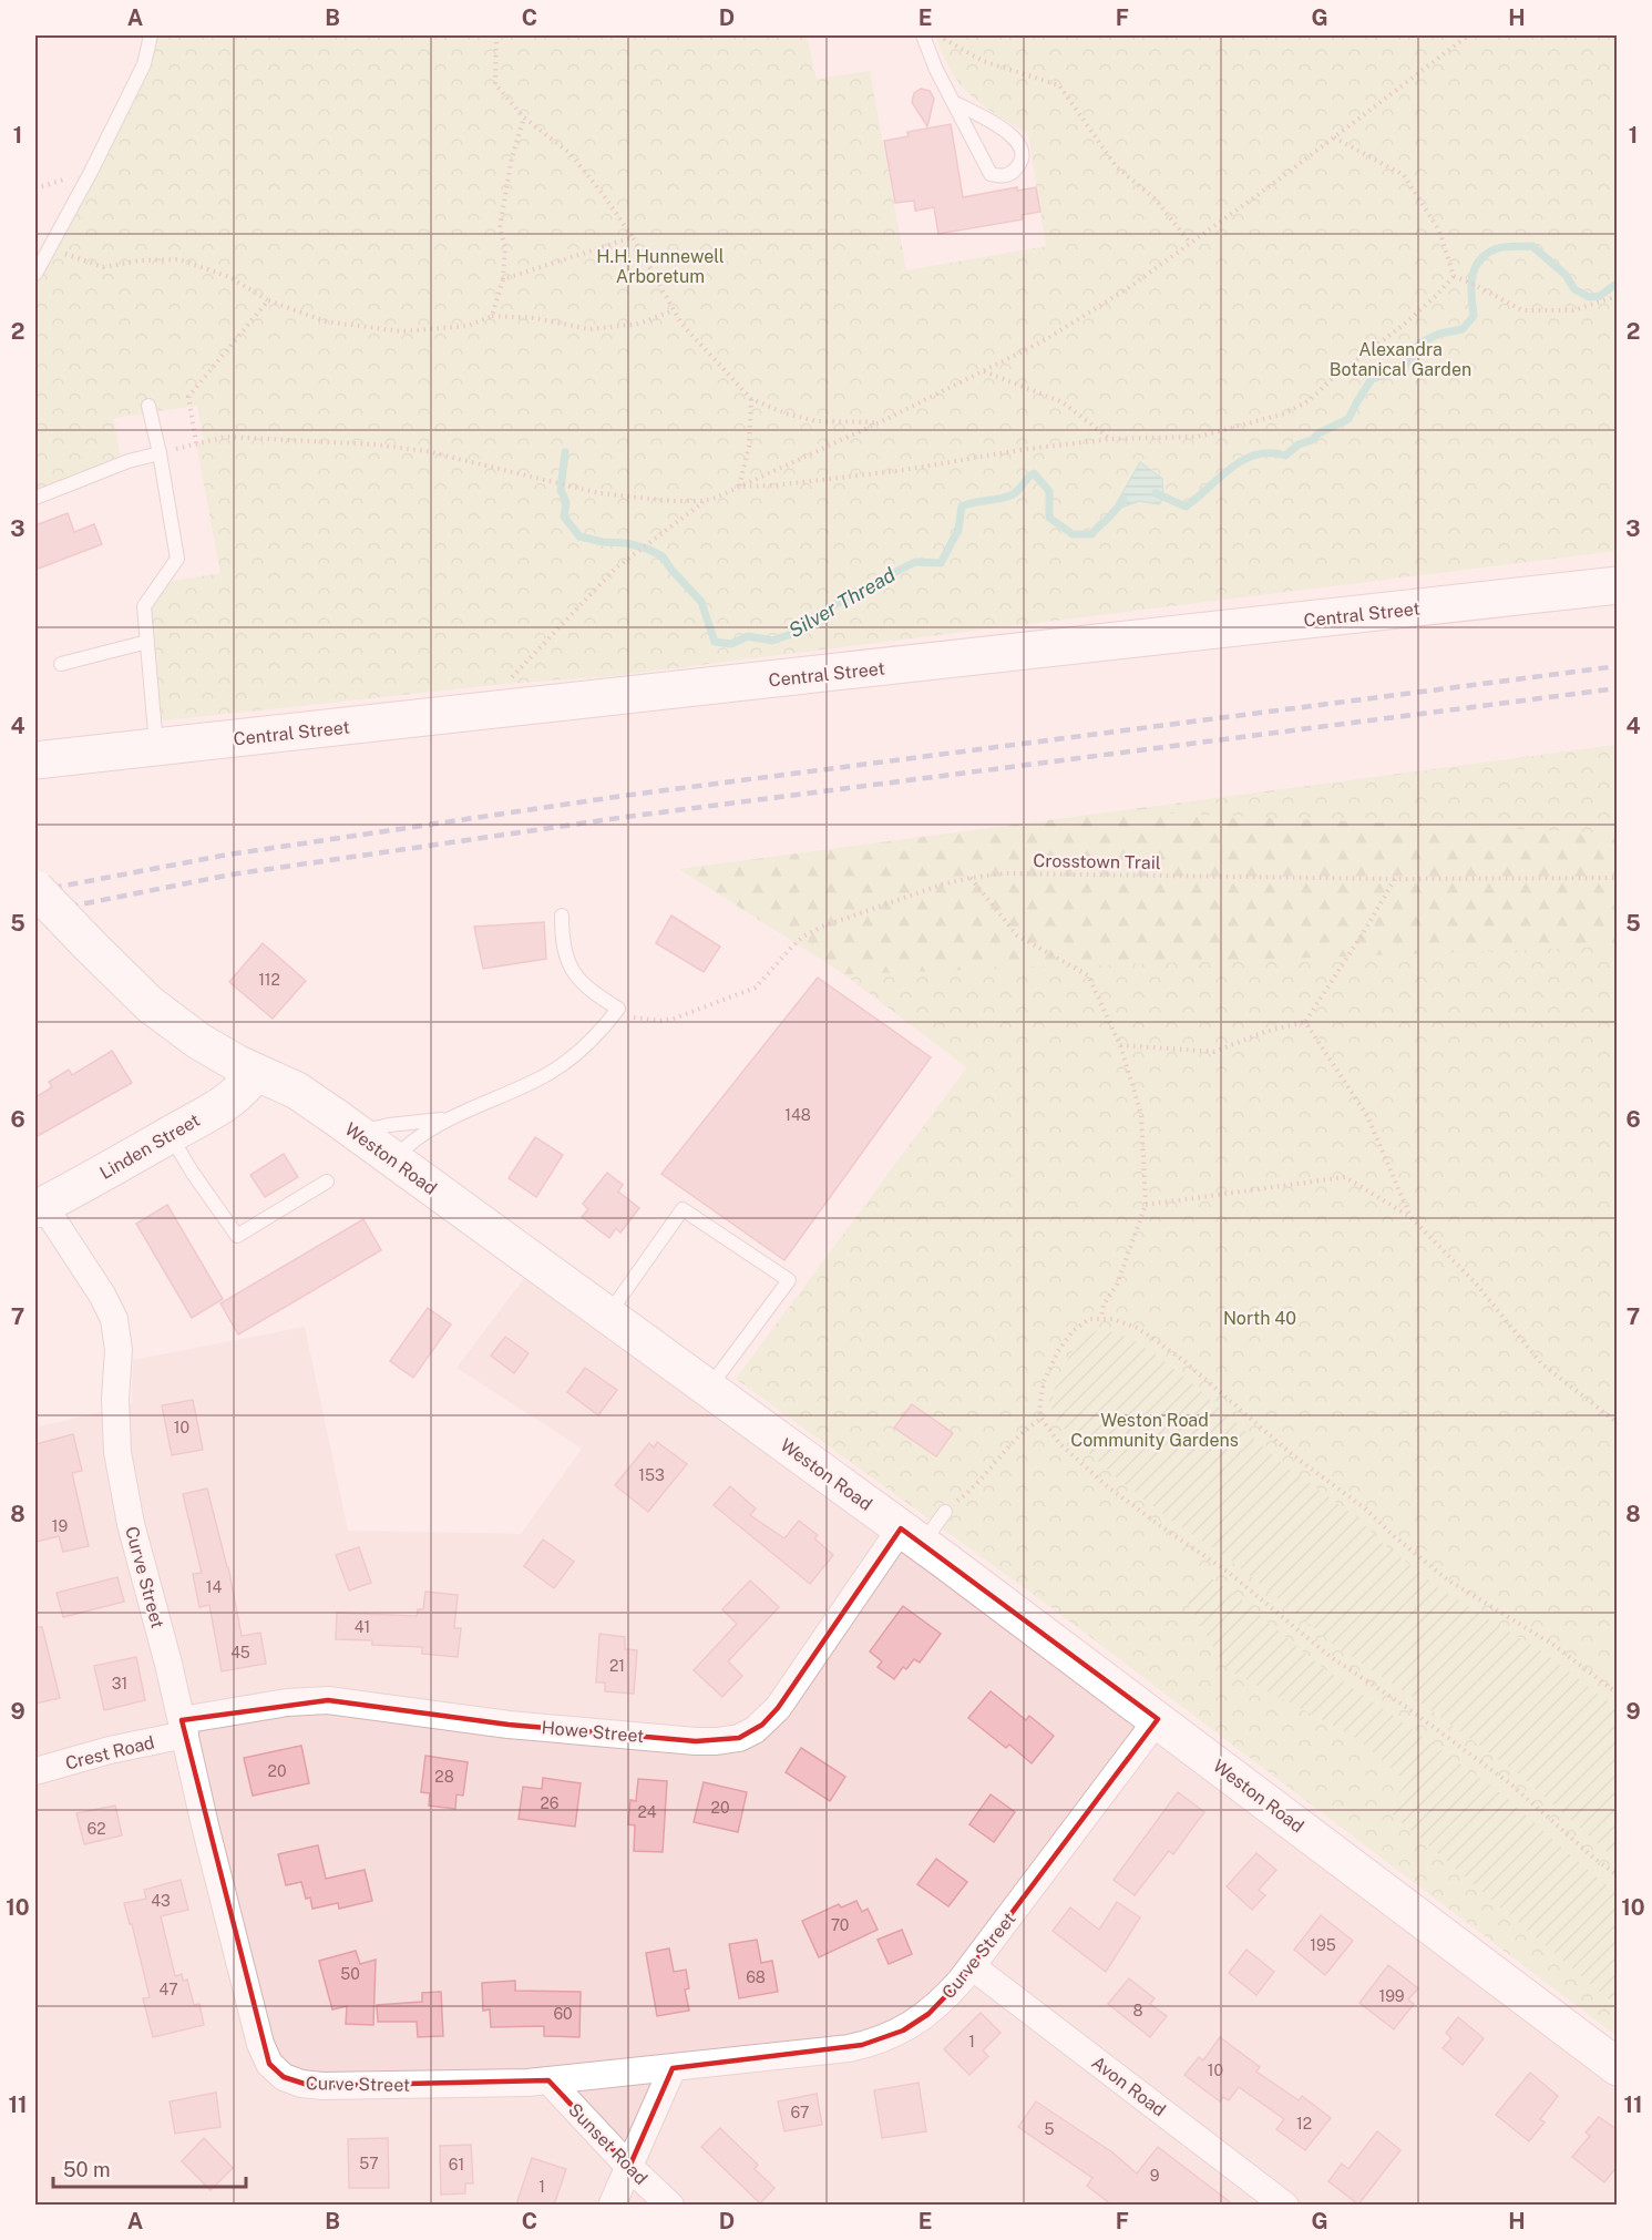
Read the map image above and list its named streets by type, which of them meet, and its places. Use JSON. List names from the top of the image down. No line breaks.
{"streets":{"main road":["Central Street","Linden Street","Weston Road"],"street":["Curve Street","Howe Street","Crest Road","Avon Road","Sunset Road"],"path":["Crosstown Trail"]},"crossings":[["Linden Street","Weston Road"],["Linden Street","Curve Street"],["Weston Road","Curve Street"],["Weston Road","Howe Street"],["Curve Street","Howe Street"],["Curve Street","Crest Road"],["Curve Street","Avon Road"],["Curve Street","Sunset Road"],["Howe Street","Crest Road"]],"water":["Silver Thread"],"parks":["H.H. Hunnewell Arboretum","Alexandra Botanical Garden","North 40","Weston Road Community Gardens"],"house_numbers":["112","148","10","153","19","14","41","45","21","31","20","28","26","20","24","62","43","70","195","50","68","47","199","8","60","1","10","67","12","5","57","61","9","1"],"scale_bar":"50 m","grid":{"columns":["A","B","C","D","E","F","G","H"],"rows":["1","2","3","4","5","6","7","8","9","10","11"]}}
